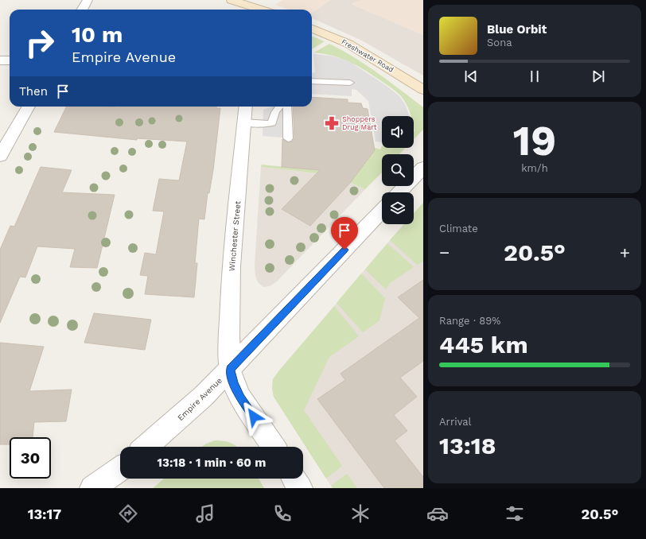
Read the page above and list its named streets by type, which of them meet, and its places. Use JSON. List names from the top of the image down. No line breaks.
{"streets":{"main road":["Freshwater Road"],"street":["Winchester Street","Empire Avenue"]},"crossings":[["Winchester Street","Empire Avenue"]],"places":{"pharmacy":["Shoppers Drug Mart"]},"page":{"turn":["10 m","Empire Avenue"],"song":["Blue Orbit","Sona"],"then":"Then","tile":[["19","km/h"],"Climate",["Range · 89%","445 km"],["Arrival","13:18"]],"heat":["−","20.5°","+"],"limit":"30","trip":"13:18 · 1 min · 60 m","tabs":["13:17","20.5°"]}}
